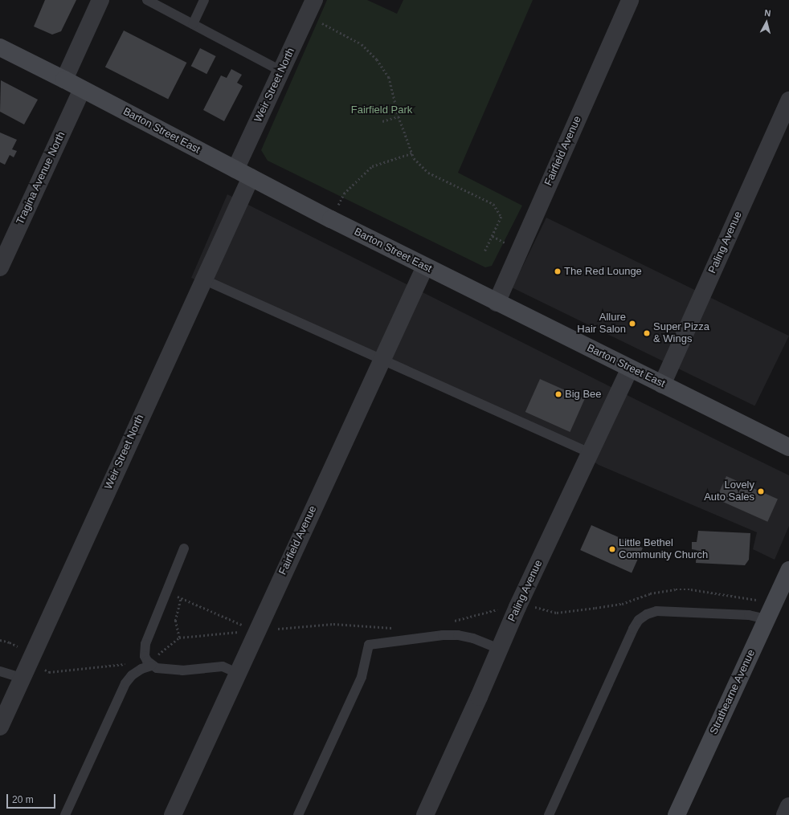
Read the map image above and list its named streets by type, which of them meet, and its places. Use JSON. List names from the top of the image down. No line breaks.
{"streets":{"main road":["Barton Street East","Strathearne Avenue"],"street":["Weir Street North","Fairfield Avenue","Tragina Avenue North","Paling Avenue"]},"crossings":[["Weir Street North","Barton Street East"],["Barton Street East","Fairfield Avenue"],["Barton Street East","Tragina Avenue North"],["Barton Street East","Paling Avenue"]],"parks":["Fairfield Park"],"places":["The Red Lounge","Allure Hair Salon","Super Pizza & Wings","Big Bee","Lovely Auto Sales","Little Bethel Community Church"],"scale_bar":"20 m","north":"top"}
